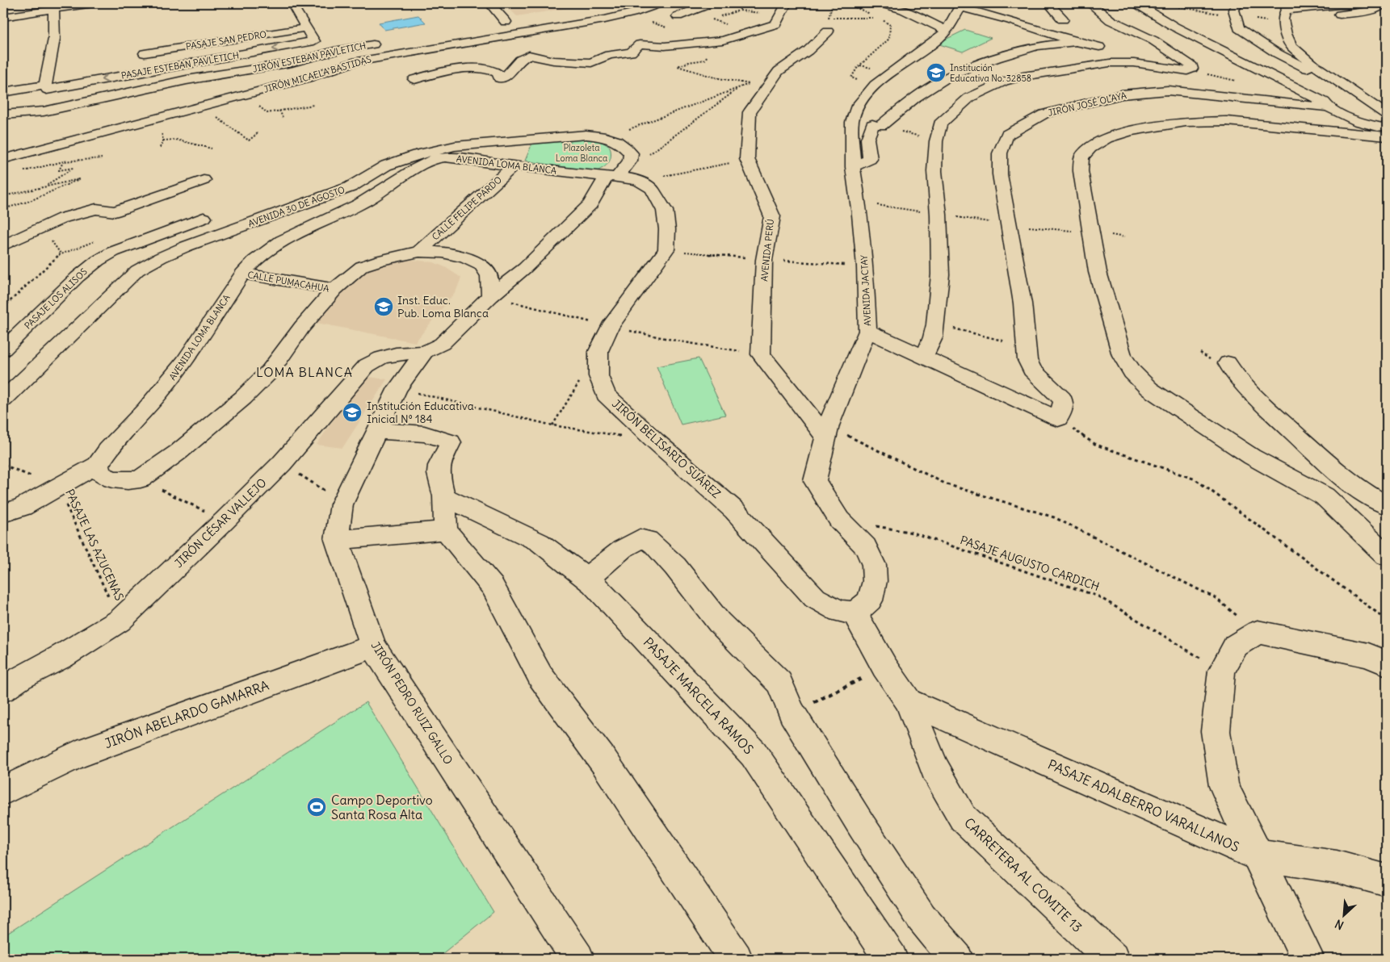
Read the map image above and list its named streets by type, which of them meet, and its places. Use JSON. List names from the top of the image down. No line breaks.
{"streets":{"street":["PASAJE SAN PEDRO","JIRÓN ESTEBAN PAVLETICH","PASAJE ESTEBAN PAVLETICH","JIRÓN MICAELA BASTIDAS","JIRÓN JOSÉ OLAYA","AVENIDA LOMA BLANCA","AVENIDA 30 DE AGOSTO","CALLE FELIPE PARDO","AVENIDA PERÚ","CALLE PUMACAHUA","AVENIDA JACTAY","PASAJE LOS ALISOS","JIRÓN BELISARIO SUÁREZ","JIRÓN CÉSAR VALLEJO","PASAJE MARCELA RAMOS","JIRÓN PEDRO RUIZ GALLO","JIRÓN ABELARDO GAMARRA","PASAJE ADALBERRO VARALLANOS","CARRETERA AL COMITE 13"],"path":["PASAJE LAS AZUCENAS","PASAJE AUGUSTO CARDICH"]},"crossings":[["AVENIDA LOMA BLANCA","AVENIDA 30 DE AGOSTO"],["AVENIDA LOMA BLANCA","CALLE FELIPE PARDO"],["AVENIDA LOMA BLANCA","CALLE PUMACAHUA"],["AVENIDA LOMA BLANCA","JIRÓN PEDRO RUIZ GALLO"],["AVENIDA 30 DE AGOSTO","JIRÓN PEDRO RUIZ GALLO"],["AVENIDA PERÚ","AVENIDA JACTAY"],["AVENIDA JACTAY","JIRÓN BELISARIO SUÁREZ"],["AVENIDA JACTAY","PASAJE AUGUSTO CARDICH"],["AVENIDA JACTAY","CARRETERA AL COMITE 13"],["JIRÓN BELISARIO SUÁREZ","CARRETERA AL COMITE 13"],["JIRÓN CÉSAR VALLEJO","PASAJE LAS AZUCENAS"],["JIRÓN CÉSAR VALLEJO","JIRÓN PEDRO RUIZ GALLO"],["JIRÓN PEDRO RUIZ GALLO","JIRÓN ABELARDO GAMARRA"],["PASAJE ADALBERRO VARALLANOS","CARRETERA AL COMITE 13"]],"districts":["LOMA BLANCA"],"parks":["Plazoleta Loma Blanca"],"places":{"school or university":["Institución Educativa No. 32858","Inst. Educ. Pub. Loma Blanca","Institución Educativa Inicial Nº 184"],"sports":["Campo Deportivo Santa Rosa Alta"]},"north":"bottom left"}
